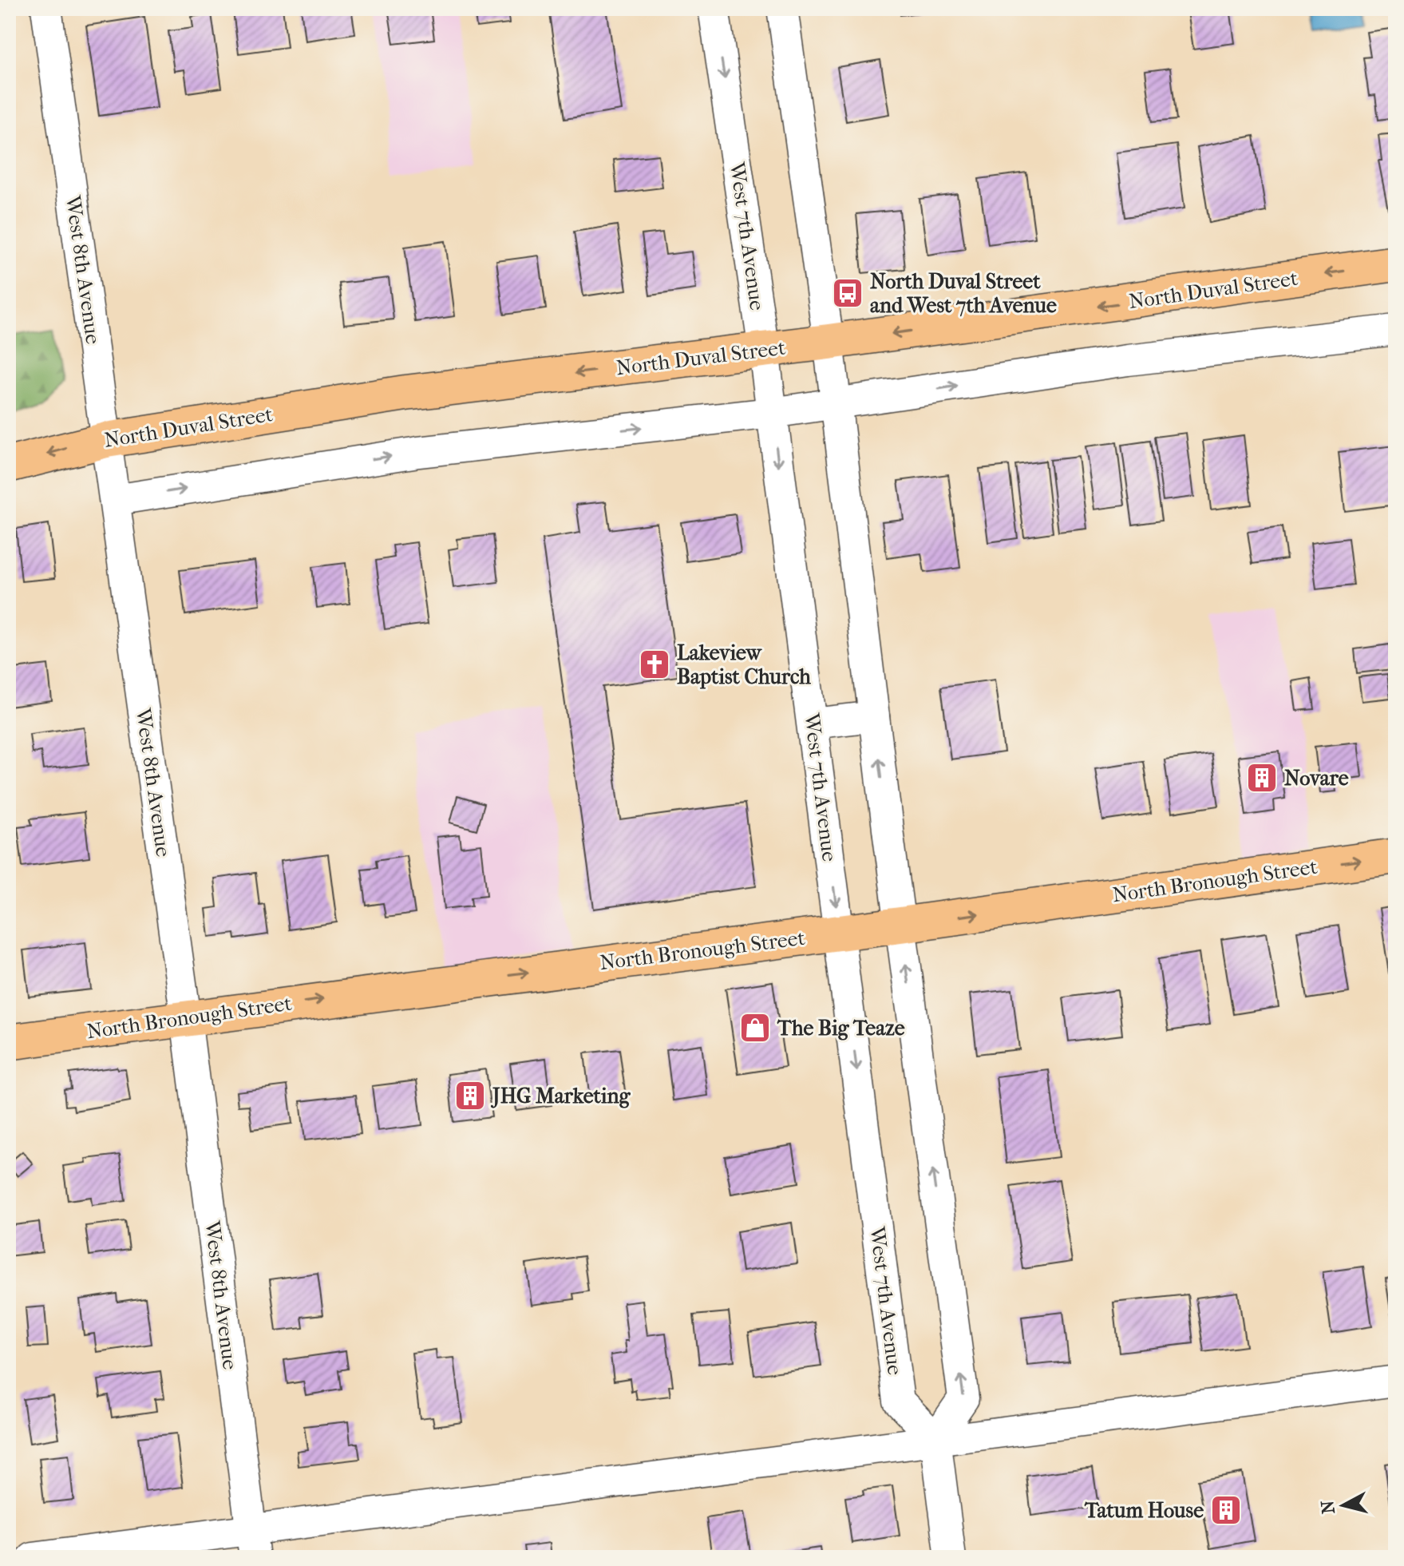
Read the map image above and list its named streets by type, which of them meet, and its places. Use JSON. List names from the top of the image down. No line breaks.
{"streets":{"main road":["North Duval Street","North Bronough Street"],"street":["West 7th Avenue","West 8th Avenue"]},"crossings":[["West 7th Avenue","North Duval Street"],["West 7th Avenue","North Bronough Street"],["West 8th Avenue","North Duval Street"],["West 8th Avenue","North Bronough Street"]],"one_way":["North Duval Street","North Bronough Street"],"places":{"bus stop":["North Duval Street and West 7th Avenue"],"church":["Lakeview Baptist Church"],"building":["Novare","JHG Marketing","Tatum House"],"shop":["The Big Teaze"]},"north":"left"}
